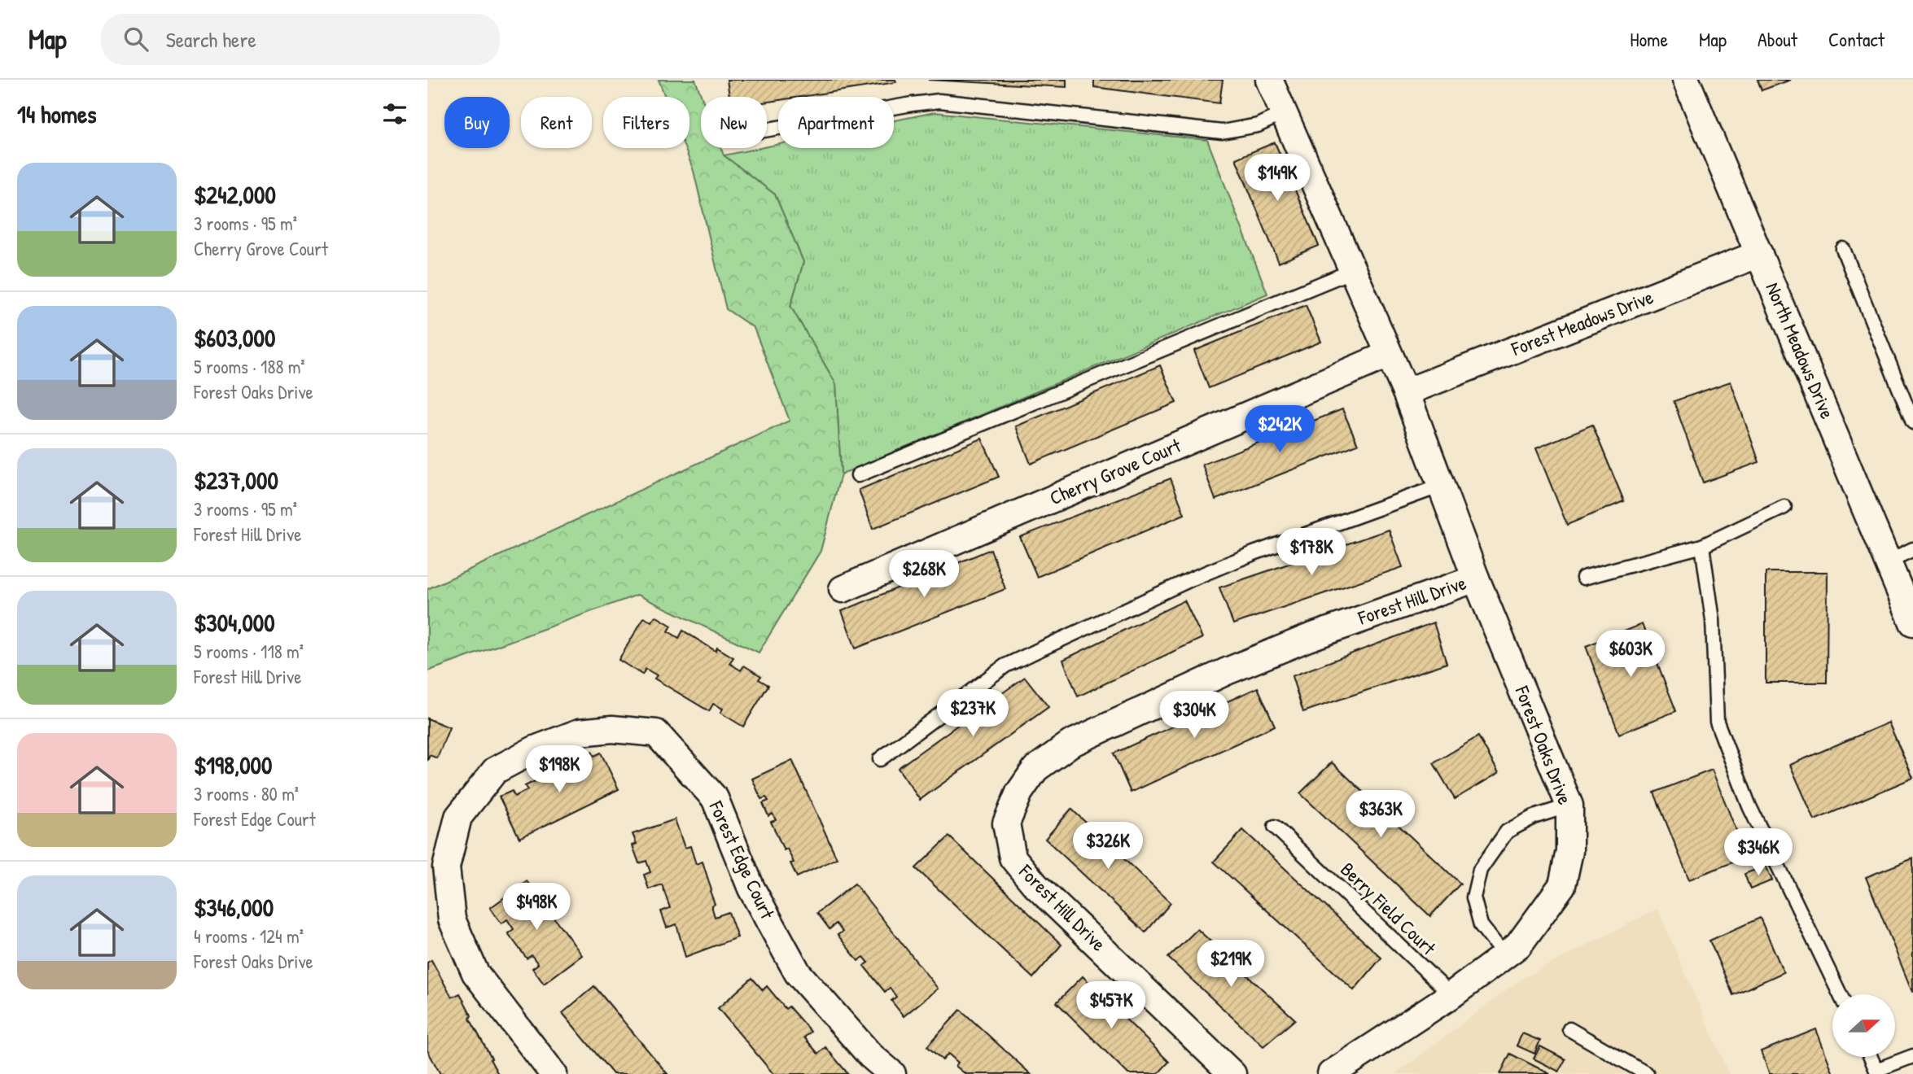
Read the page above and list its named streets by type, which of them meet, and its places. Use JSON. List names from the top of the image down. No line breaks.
{"streets":{"street":["Forest Meadows Drive","North Meadows Drive","Cherry Grove Court","Forest Hill Drive","Forest Oaks Drive","Forest Edge Court"],"lane":["Berry Field Court"]},"crossings":[["Forest Meadows Drive","North Meadows Drive"],["Forest Meadows Drive","Forest Oaks Drive"],["Forest Hill Drive","Forest Oaks Drive"],["Forest Oaks Drive","Berry Field Court"]],"north":"right","page":{"header":"Map","search":"Search here","nav":["Home","Map","About","Contact"],"heading":"14 homes","chip":["Buy","Rent","Filters","New","Apartment"],"list":[{"name":"$242,000","note":"3 rooms · 95 m² · Cherry Grove Court"},{"name":"$603,000","note":"5 rooms · 188 m² · Forest Oaks Drive"},{"name":"$237,000","note":"3 rooms · 95 m² · Forest Hill Drive"},{"name":"$304,000","note":"5 rooms · 118 m² · Forest Hill Drive"},{"name":"$198,000","note":"3 rooms · 80 m² · Forest Edge Court"},{"name":"$346,000","note":"4 rooms · 124 m² · Forest Oaks Drive"}],"price":["$149K","$242K","$178K","$268K","$603K","$237K","$304K","$198K","$363K","$326K","$346K","$498K","$219K","$457K"]}}
